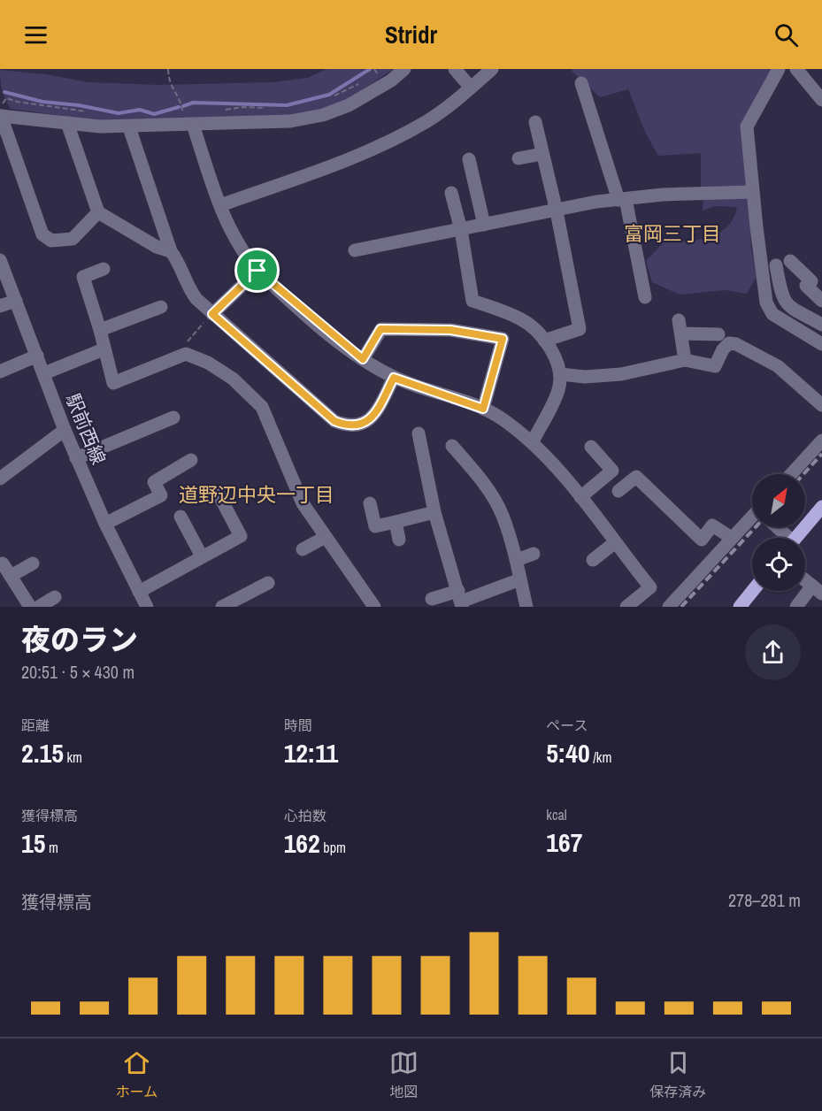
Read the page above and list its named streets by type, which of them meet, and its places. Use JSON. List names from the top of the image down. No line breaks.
{"streets":{"street":["駅前西線"]},"districts":["富岡三丁目","道野辺中央一丁目"],"north":"top right","page":{"header":"Stridr","heading":["夜のラン","20:51 · 5 × 430 m"],"stats":[["距離","2.15 km"],["時間","12:11"],["ペース","5:40 /km"],["獲得標高","15 m"],["心拍数","162 bpm"],["kcal","167"]],"chart":["獲得標高","278–281 m"],"tabs":["ホーム","地図","保存済み"]}}
